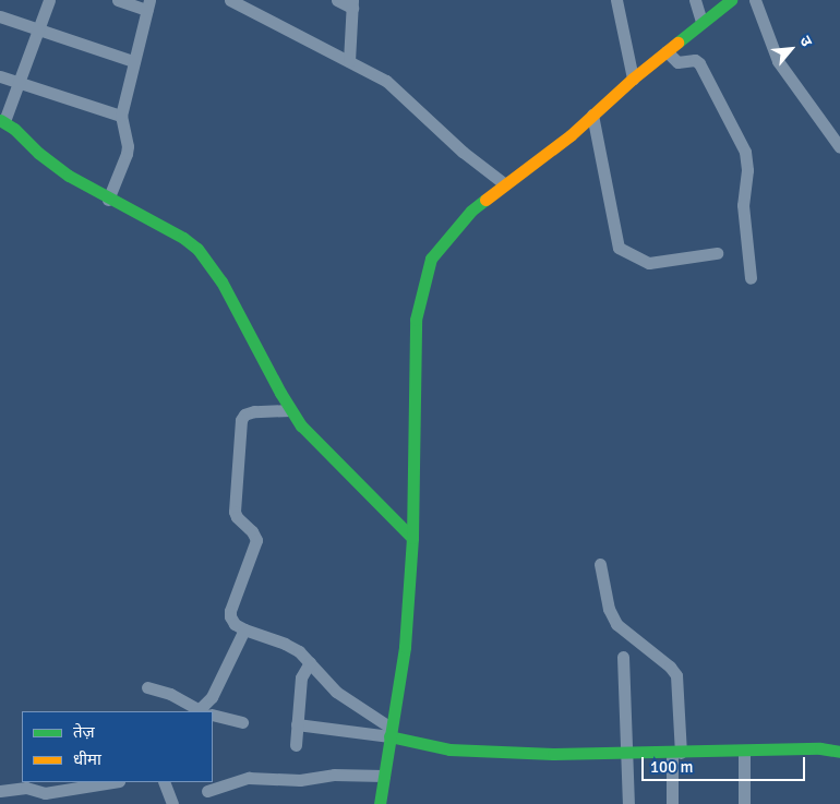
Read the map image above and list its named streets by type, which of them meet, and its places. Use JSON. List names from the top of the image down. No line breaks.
{"legend":["तेज़","धीमा"],"scale_bar":"100 m","north":"top right"}
